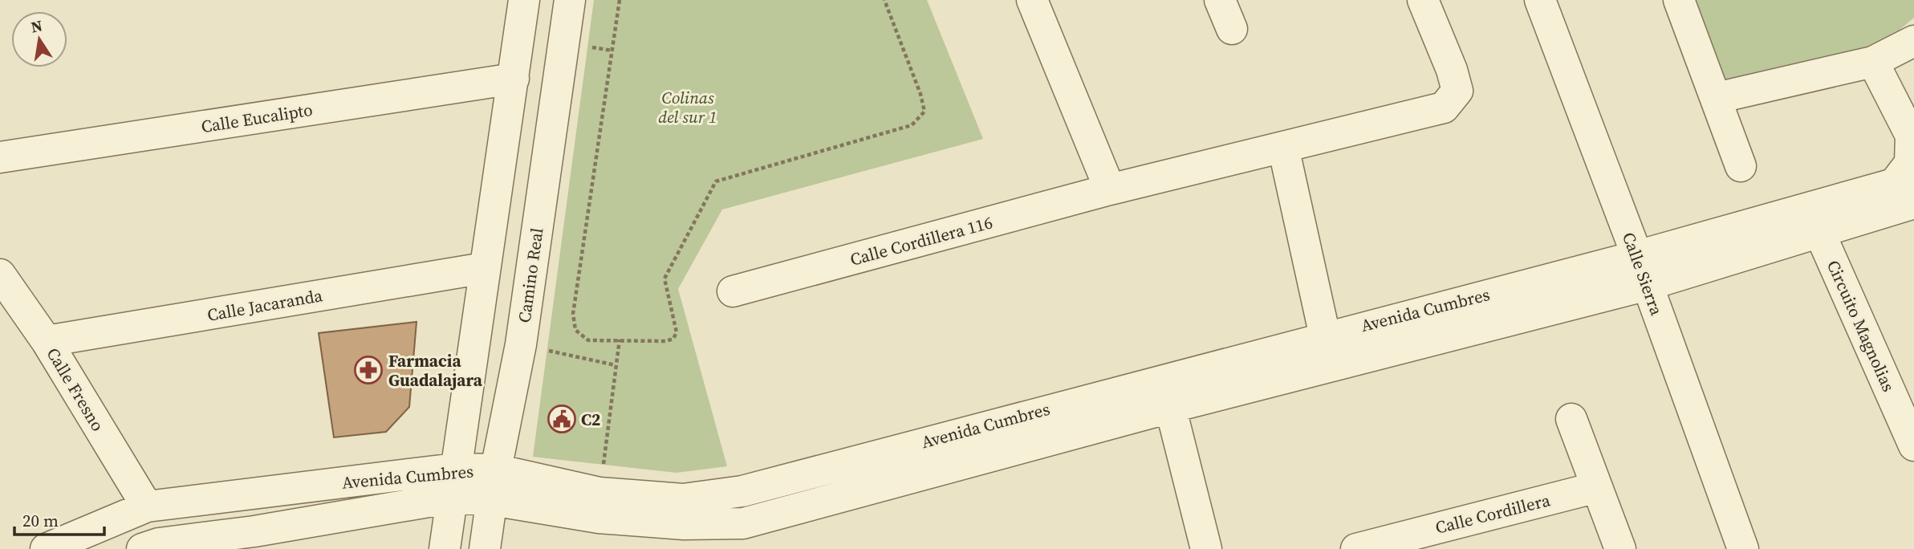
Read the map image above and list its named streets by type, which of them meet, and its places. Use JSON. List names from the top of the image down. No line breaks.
{"streets":{"street":["Calle Eucalipto","Calle Cordillera 116","Calle Sierra","Camino Real","Calle Jacaranda","Avenida Cumbres","Circuito Magnolias","Calle Fresno","Calle Cordillera"]},"crossings":[["Calle Sierra","Avenida Cumbres"],["Camino Real","Avenida Cumbres"],["Calle Jacaranda","Calle Fresno"],["Avenida Cumbres","Circuito Magnolias"],["Avenida Cumbres","Calle Fresno"]],"parks":["Colinas del sur 1"],"places":{"pharmacy":["Farmacia Guadalajara"],"public building":["C2"]},"scale_bar":"20 m","north":"top"}
